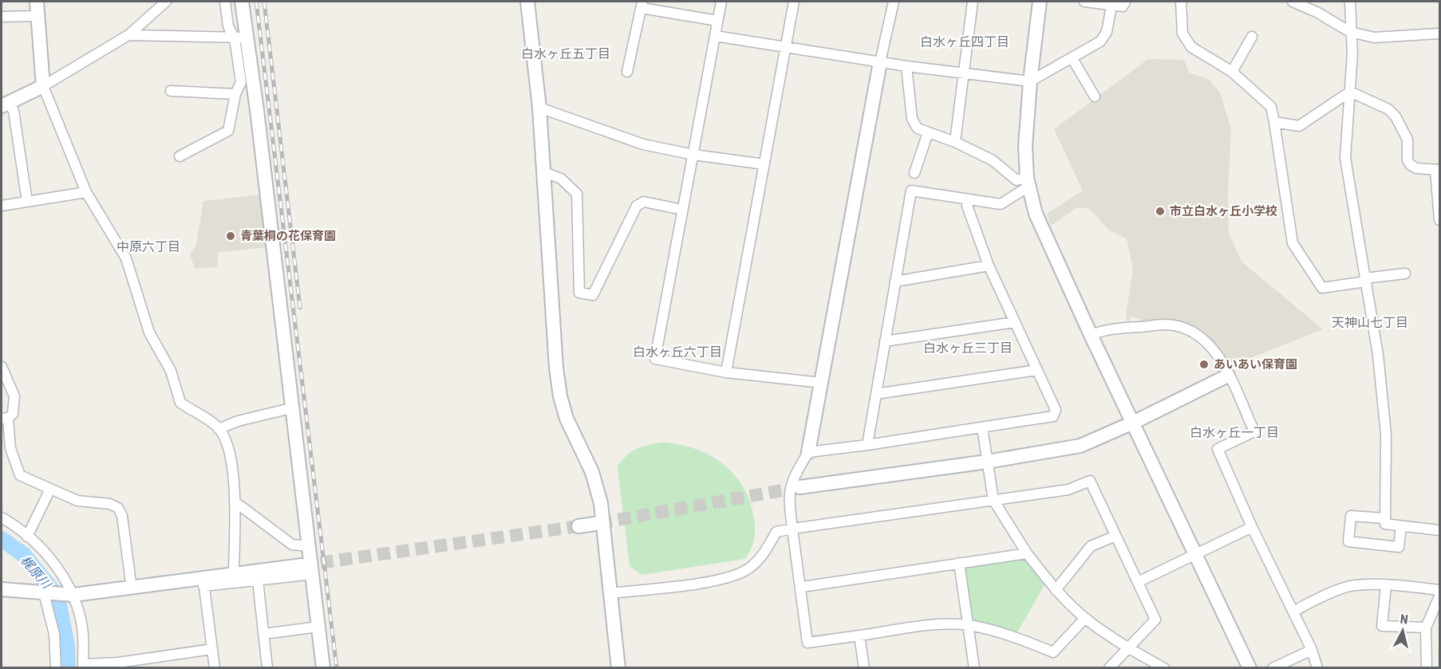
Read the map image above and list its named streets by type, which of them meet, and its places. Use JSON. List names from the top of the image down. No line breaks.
{"districts":["白水ヶ丘四丁目","白水ヶ丘五丁目","中原六丁目","天神山七丁目","白水ヶ丘三丁目","白水ヶ丘六丁目","白水ヶ丘一丁目"],"water":["梶原川"],"places":["市立白水ヶ丘小学校","青葉桐の花保育園","あいあい保育園"],"north":"top"}
